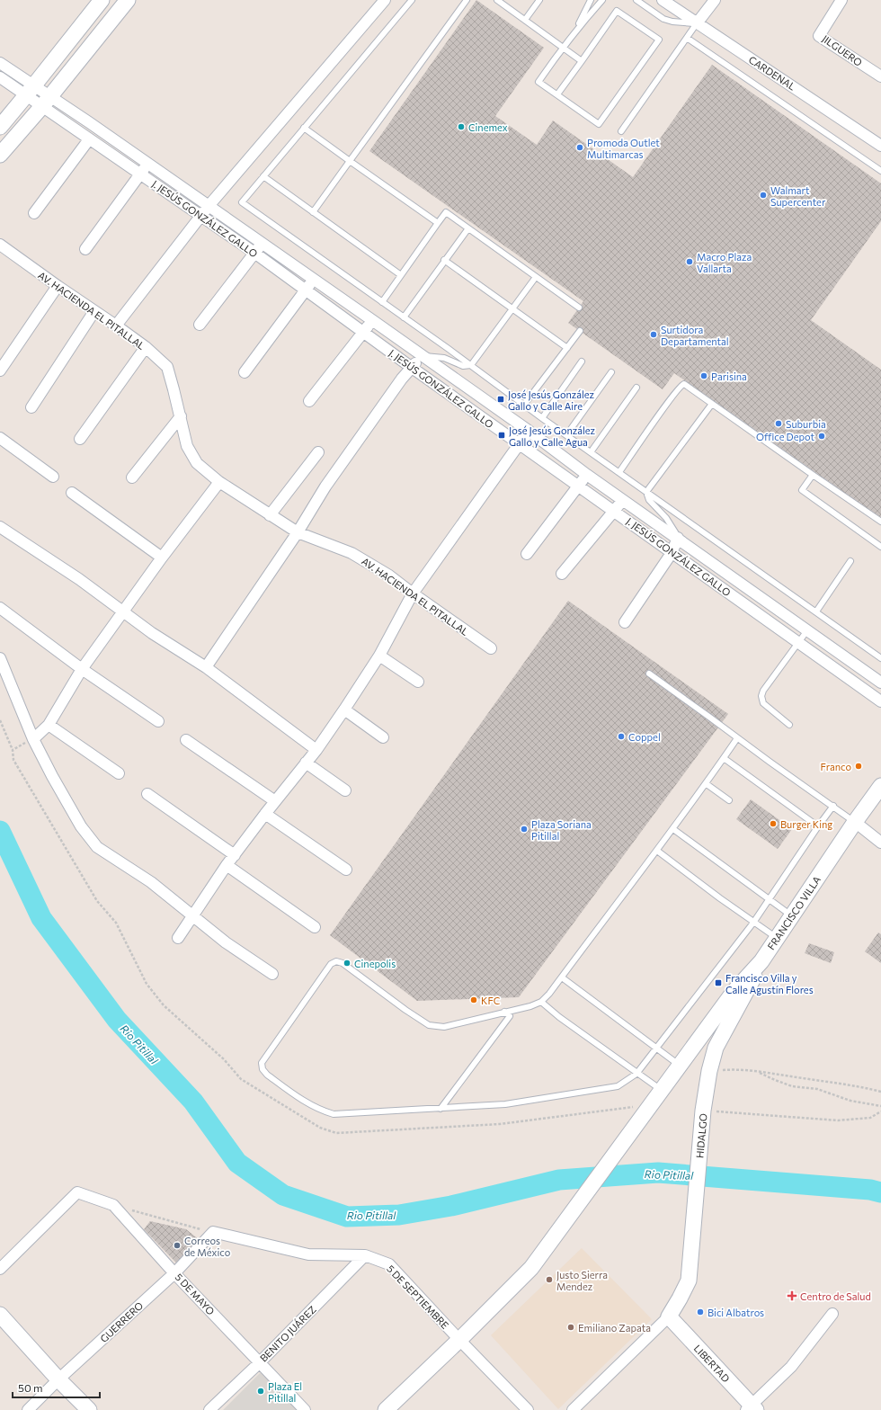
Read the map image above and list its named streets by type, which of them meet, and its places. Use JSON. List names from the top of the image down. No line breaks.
{"streets":{"street":["JILGUERO","CARDENAL","J. JESÚS GONZÁLEZ GALLO","AV. HACIENDA EL PITALLAL","FRANCISCO VILLA","HIDALGO","5 DE MAYO","5 DE SEPTIEMBRE","GUERRERO","BENITO JUÁREZ","LIBERTAD"]},"crossings":[["FRANCISCO VILLA","HIDALGO"],["HIDALGO","LIBERTAD"],["5 DE MAYO","GUERRERO"],["5 DE MAYO","BENITO JUÁREZ"],["5 DE SEPTIEMBRE","GUERRERO"],["5 DE SEPTIEMBRE","BENITO JUÁREZ"]],"water":["Rio Pitillal"],"places":{"other":["Cinemex","Promoda Outlet Multimarcas","Walmart Supercenter","Macro Plaza Vallarta","Surtidora Departamental","Parisina","Suburbia","Office Depot","Coppel","Franco","Burger King","Plaza Soriana Pitillal","Cinepolis","KFC","Correos de México","Justo Sierra Mendez","Bici Albatros","Emiliano Zapata","Plaza El Pitillal"],"transit":["José Jesús González Gallo y Calle Aire","José Jesús González Gallo y Calle Agua","Francisco Villa y Calle Agustín Flores"],"health":["Centro de Salud"]},"scale_bar":"50 m"}
